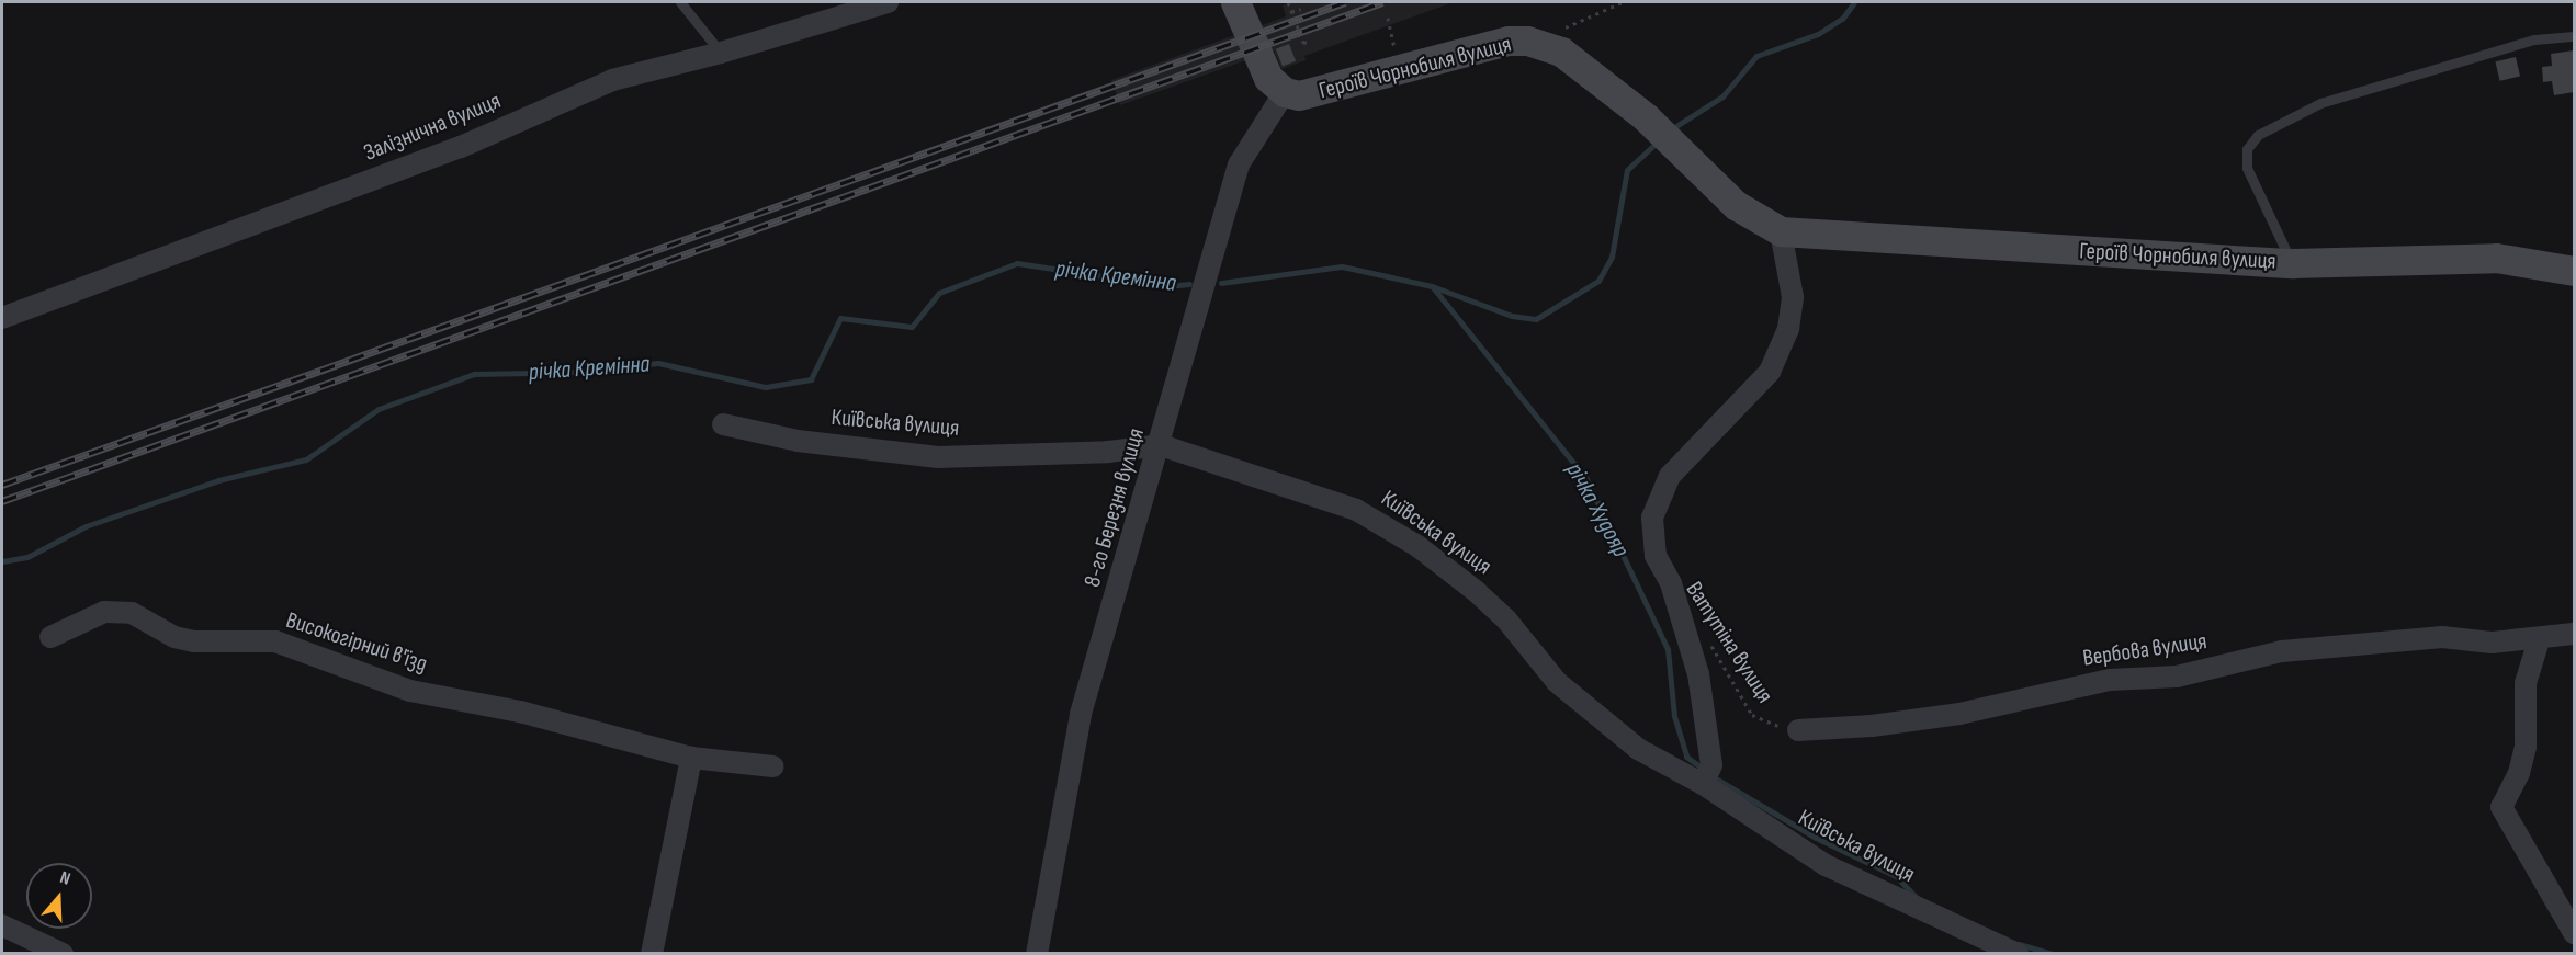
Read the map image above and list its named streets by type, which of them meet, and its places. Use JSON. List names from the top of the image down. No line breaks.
{"streets":{"street":["Героїв Чорнобиля вулиця","Залізнична вулиця","Київська вулиця","8-го Березня вулиця","Високогірний в'їзд","Вербова вулиця"],"path":["Ватутіна вулиця"]},"crossings":[["Героїв Чорнобиля вулиця","8-го Березня вулиця"],["Київська вулиця","8-го Березня вулиця"],["Ватутіна вулиця","Вербова вулиця"]],"water":["річка Кремінна","річка Худояр"],"north":"top"}
